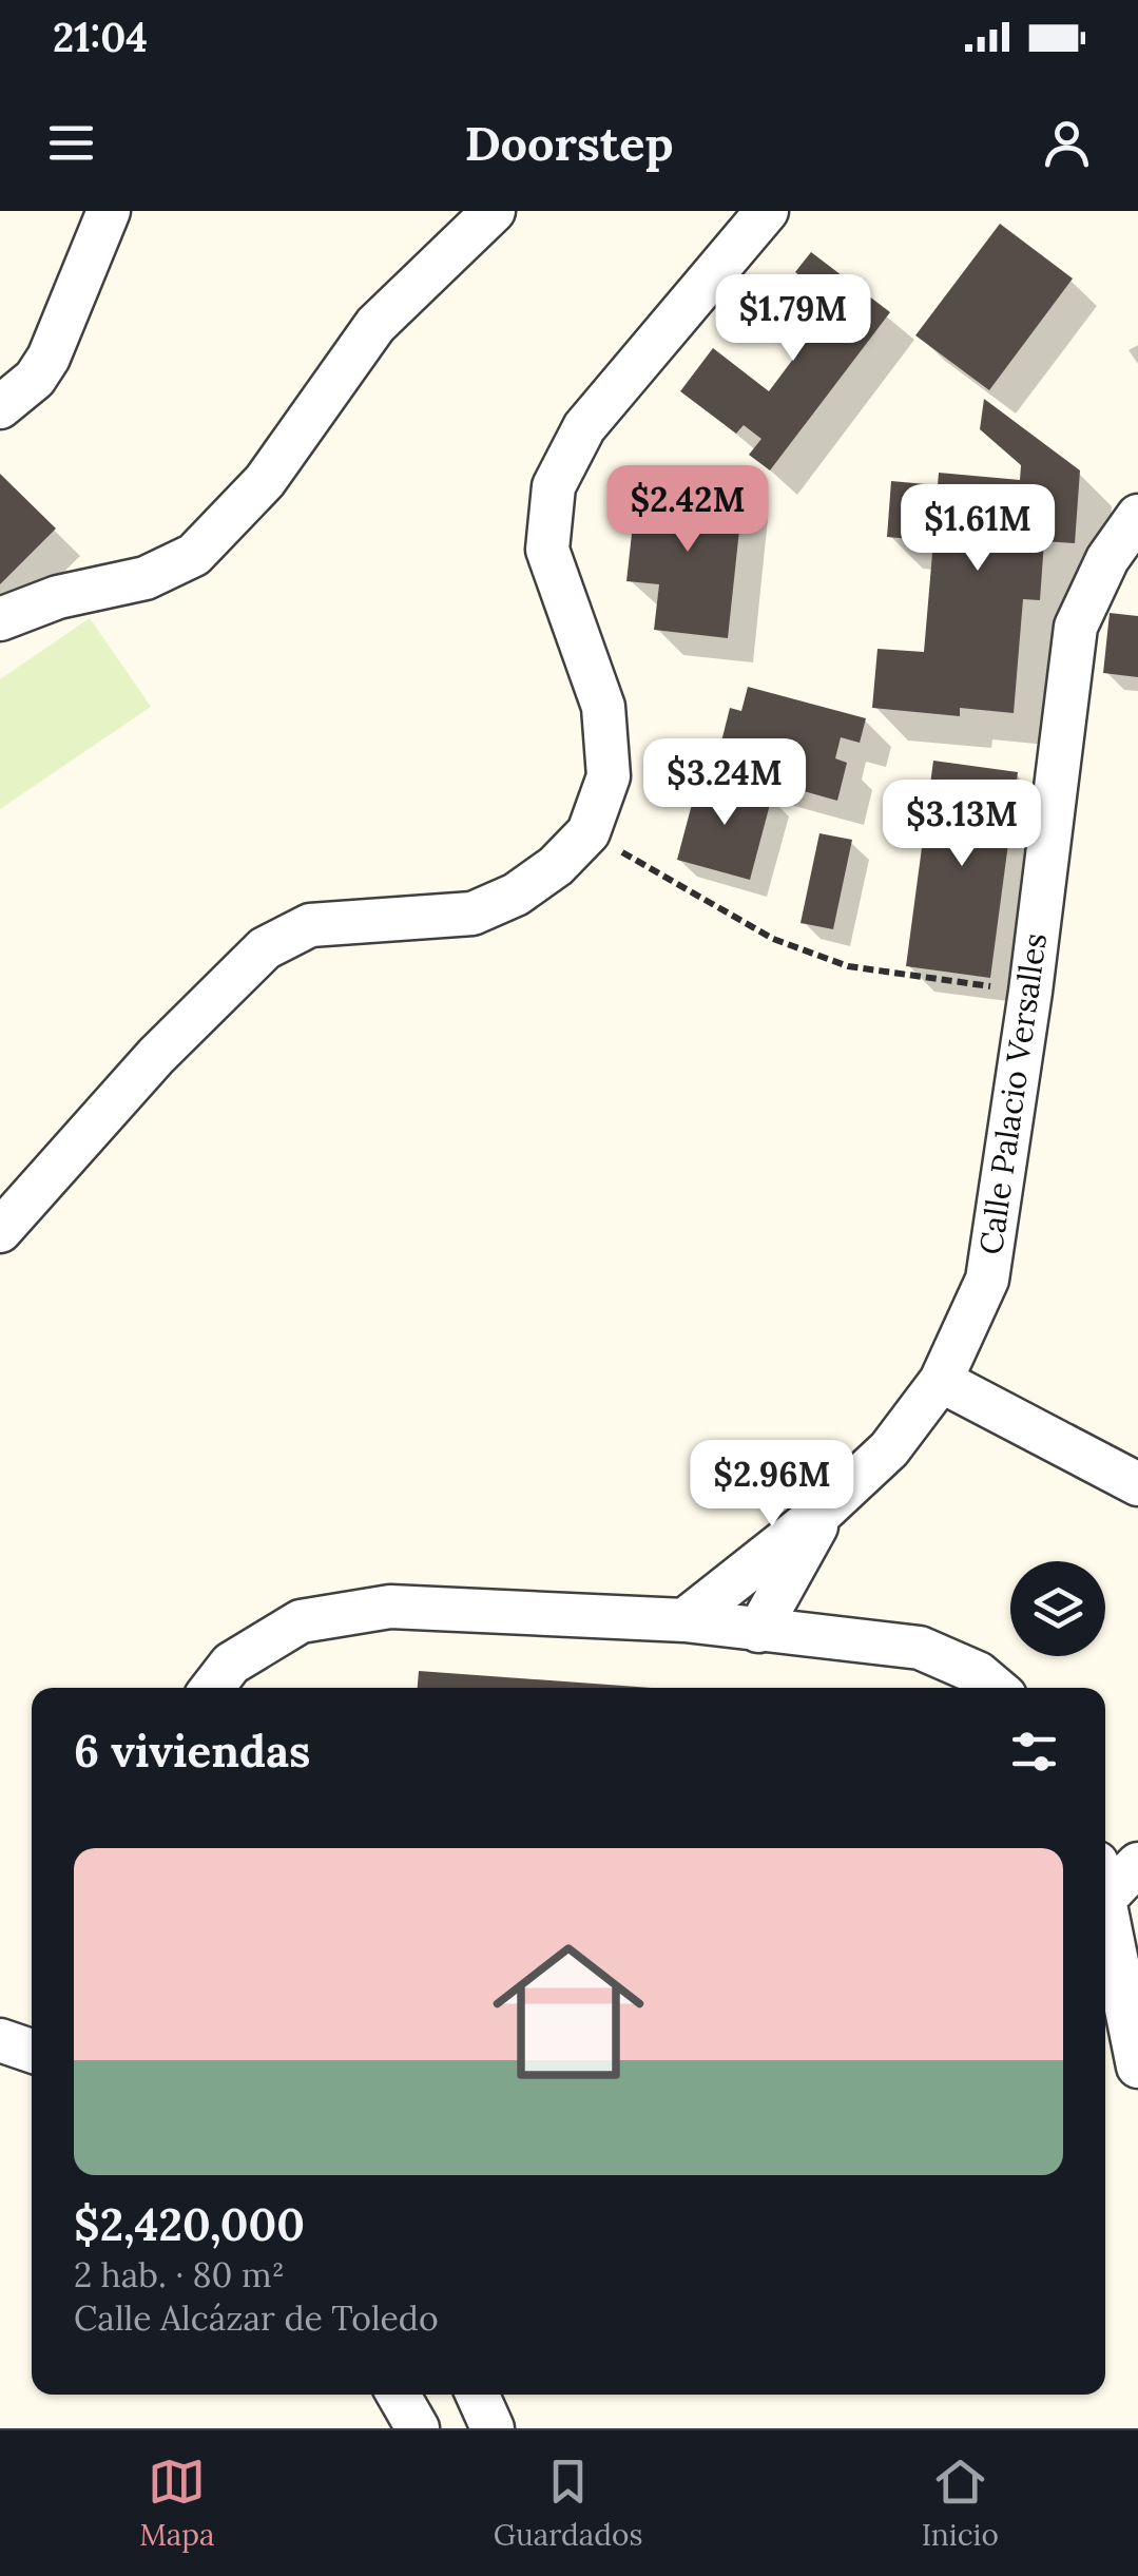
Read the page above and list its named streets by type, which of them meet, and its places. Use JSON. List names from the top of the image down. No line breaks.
{"streets":{"street":["Calle Palacio Versalles"]},"page":{"status":"21:04","header":"Doorstep","price":["$1.79M","$2.42M","$1.61M","$3.24M","$3.13M","$2.96M"],"heading":"6 viviendas","list":[{"name":"$2,420,000","note":"2 hab. · 80 m² · Calle Alcázar de Toledo"}],"tabs":["Mapa","Guardados","Inicio"]}}
